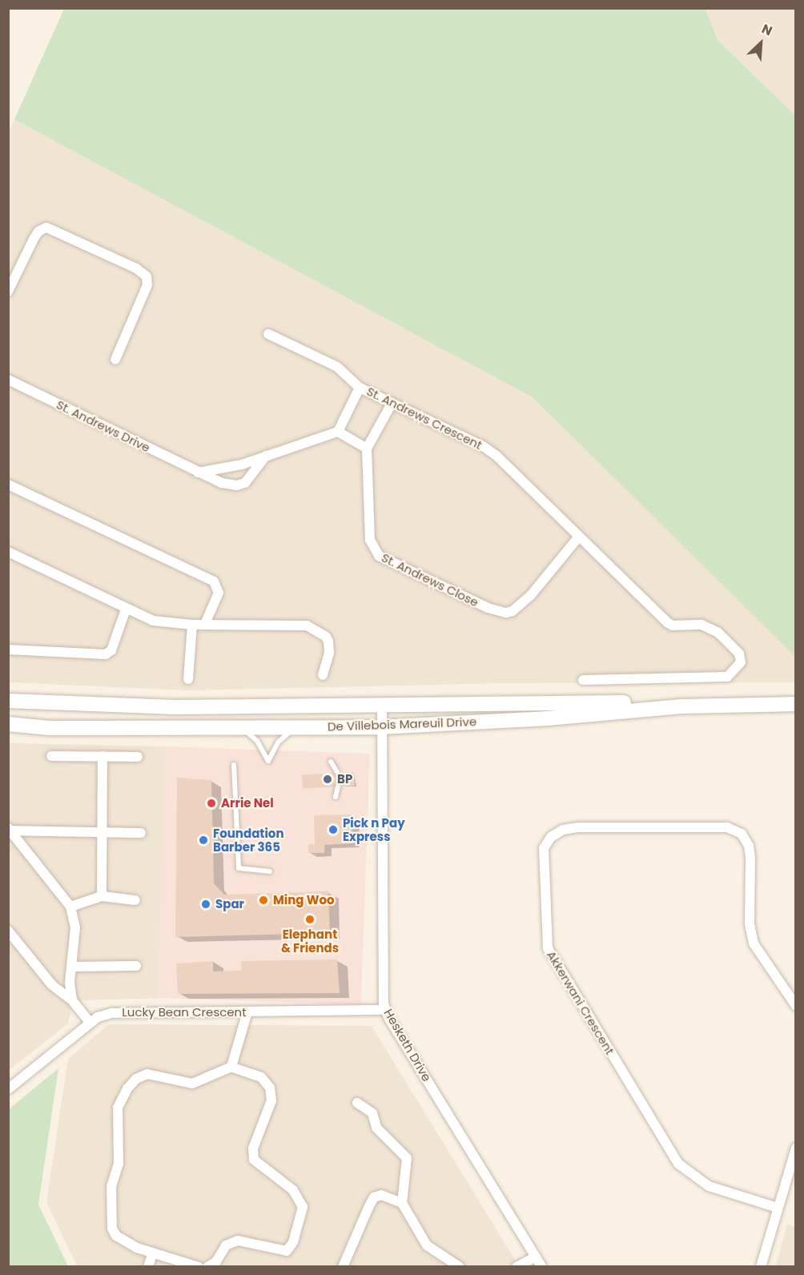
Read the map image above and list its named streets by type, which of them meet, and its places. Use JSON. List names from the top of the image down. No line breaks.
{"streets":{"main road":["De Villebois Mareuil Drive"],"street":["St. Andrews Crescent","St. Andrews Drive","St. Andrews Close","Akkerwani Crescent","Lucky Bean Crescent","Hesketh Drive"]},"crossings":[["St. Andrews Crescent","St. Andrews Close"],["De Villebois Mareuil Drive","Hesketh Drive"],["Lucky Bean Crescent","Hesketh Drive"]],"places":["BP","Arrie Nel","Pick n Pay Express","Foundation Barber 365","Ming Woo","Spar","Elephant & Friends"],"north":"top right"}
